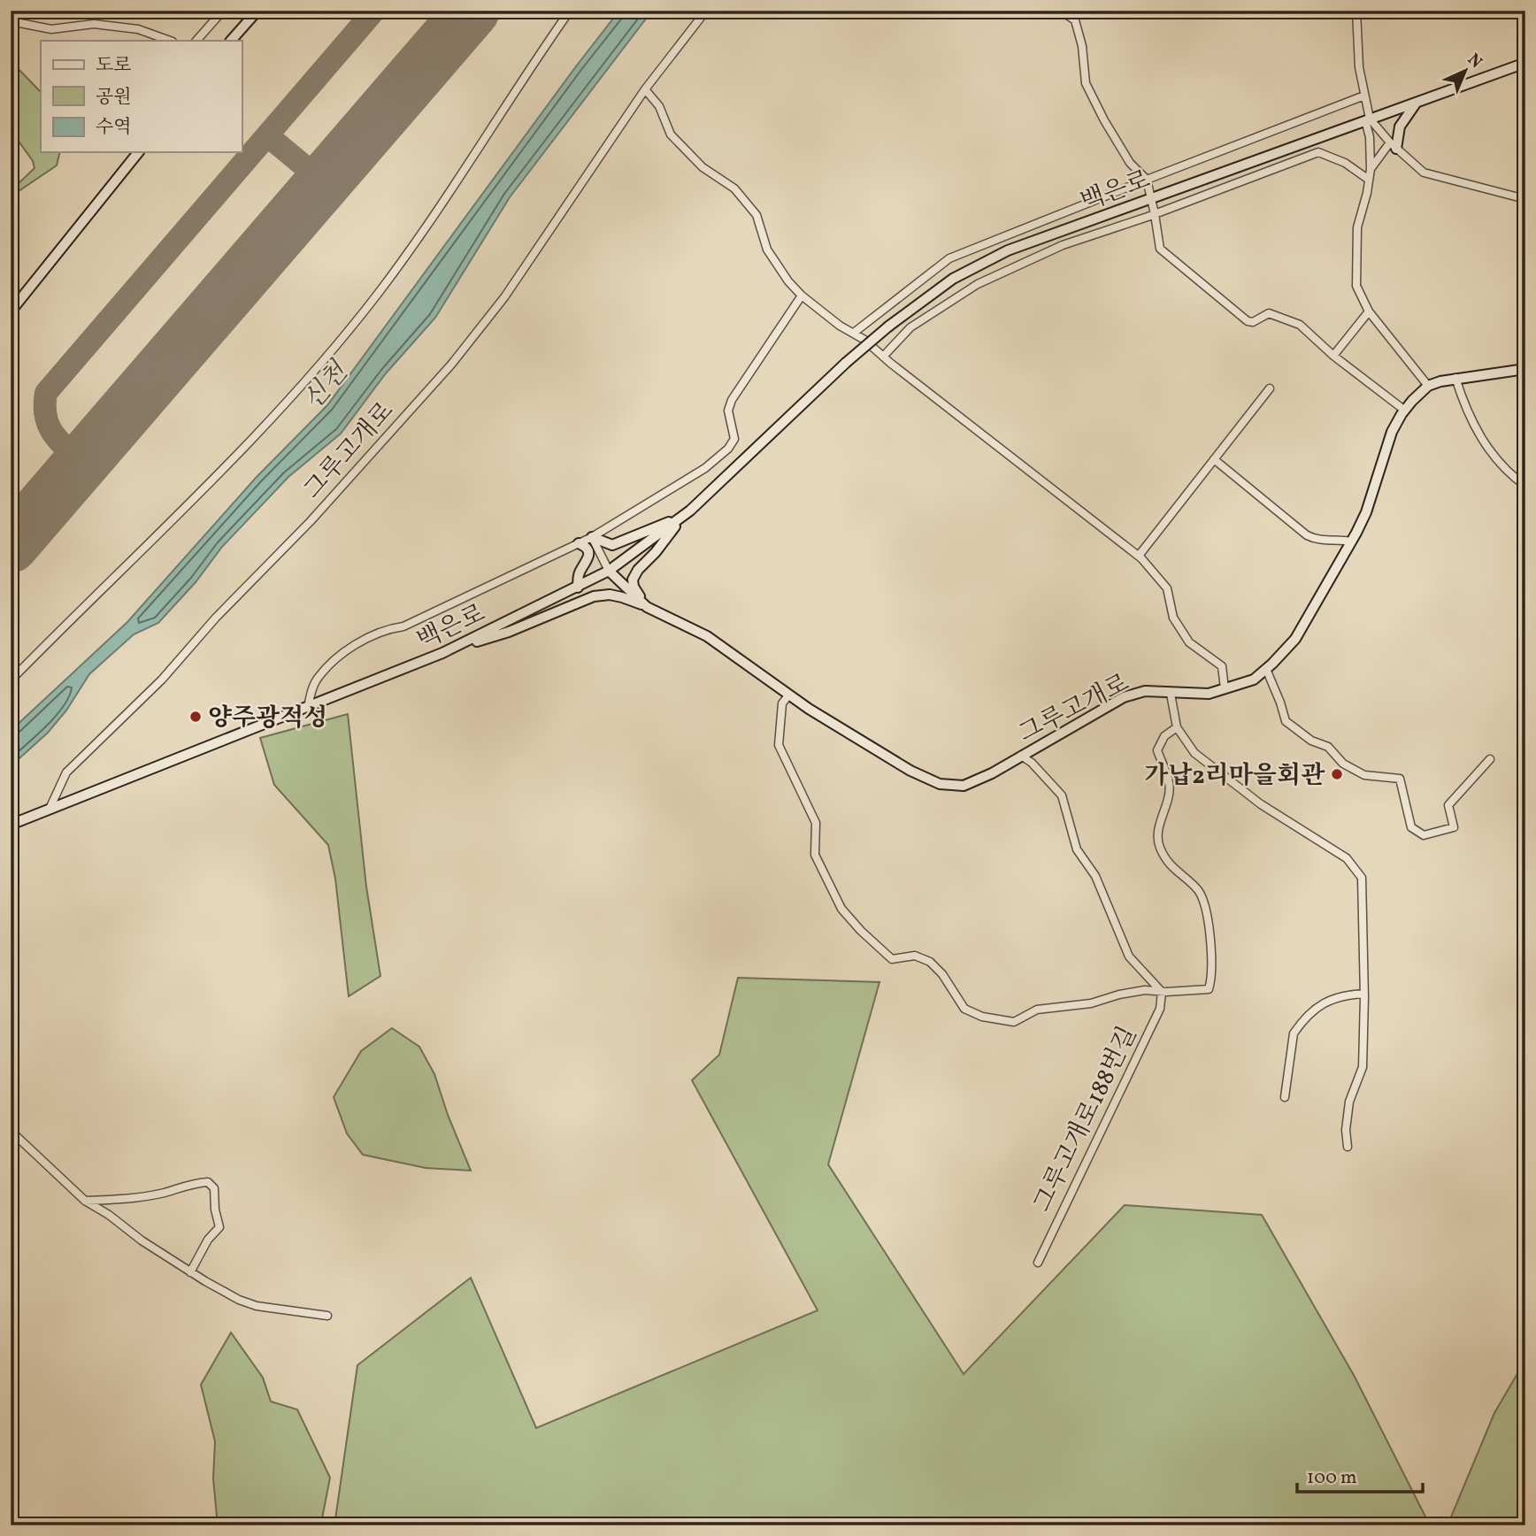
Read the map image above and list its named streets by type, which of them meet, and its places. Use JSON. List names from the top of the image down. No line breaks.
{"streets":{"main road":["백은로","그루고개로"],"street":["그루고개로188번길"]},"crossings":[["백은로","그루고개로"],["그루고개로","그루고개로188번길"]],"water":["신천"],"places":["양주광적성","가납2리마을회관"],"legend":["도로","공원","수역"],"scale_bar":"100 m","north":"top right"}
